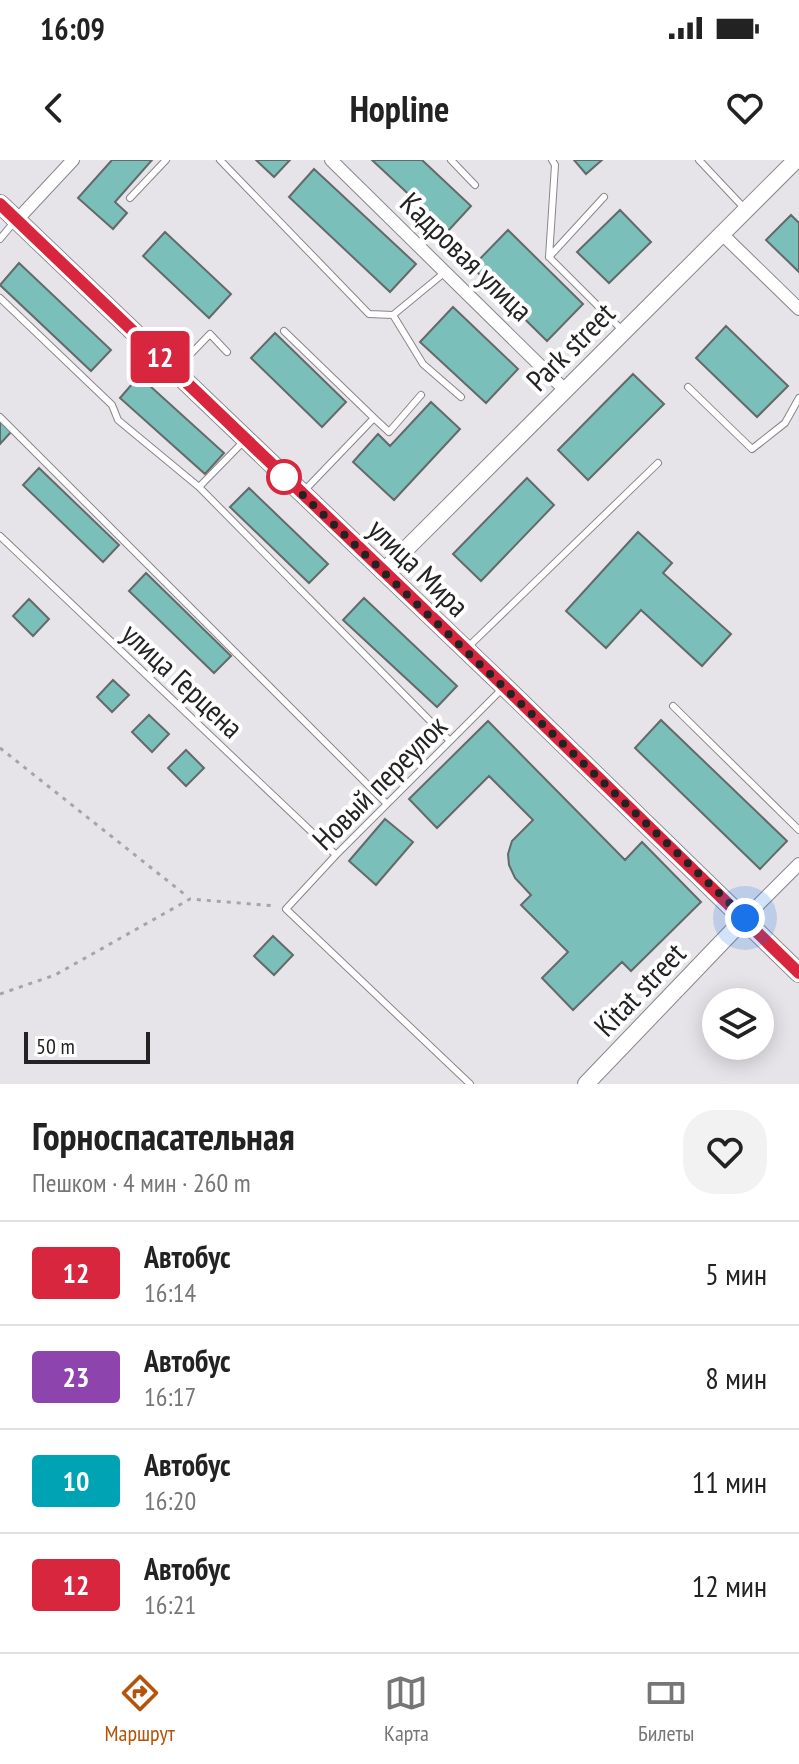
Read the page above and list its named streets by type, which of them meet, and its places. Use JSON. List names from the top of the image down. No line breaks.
{"streets":{"main road":["улица Мира"],"street":["Кадровая улица","Park street","Kitat street"],"lane":["улица Герцена","Новый переулок"]},"crossings":[["Кадровая улица","Park street"],["Park street","улица Мира"],["улица Мира","Новый переулок"],["улица Мира","Kitat street"],["улица Герцена","Новый переулок"]],"lines":["bus line 12"],"scale_bar":"50 m","page":{"status":"16:09","header":"Hopline","on_map":"12","scale":"50 m","heading":["Горноспасательная","Пешком · 4 мин · 260 m"],"list":[{"mark":"12","name":"Автобус","note":"16:14","value":"5 мин"},{"mark":"23","name":"Автобус","note":"16:17","value":"8 мин"},{"mark":"10","name":"Автобус","note":"16:20","value":"11 мин"},{"mark":"12","name":"Автобус","note":"16:21","value":"12 мин"}],"tabs":["Маршрут","Карта","Билеты"]}}
